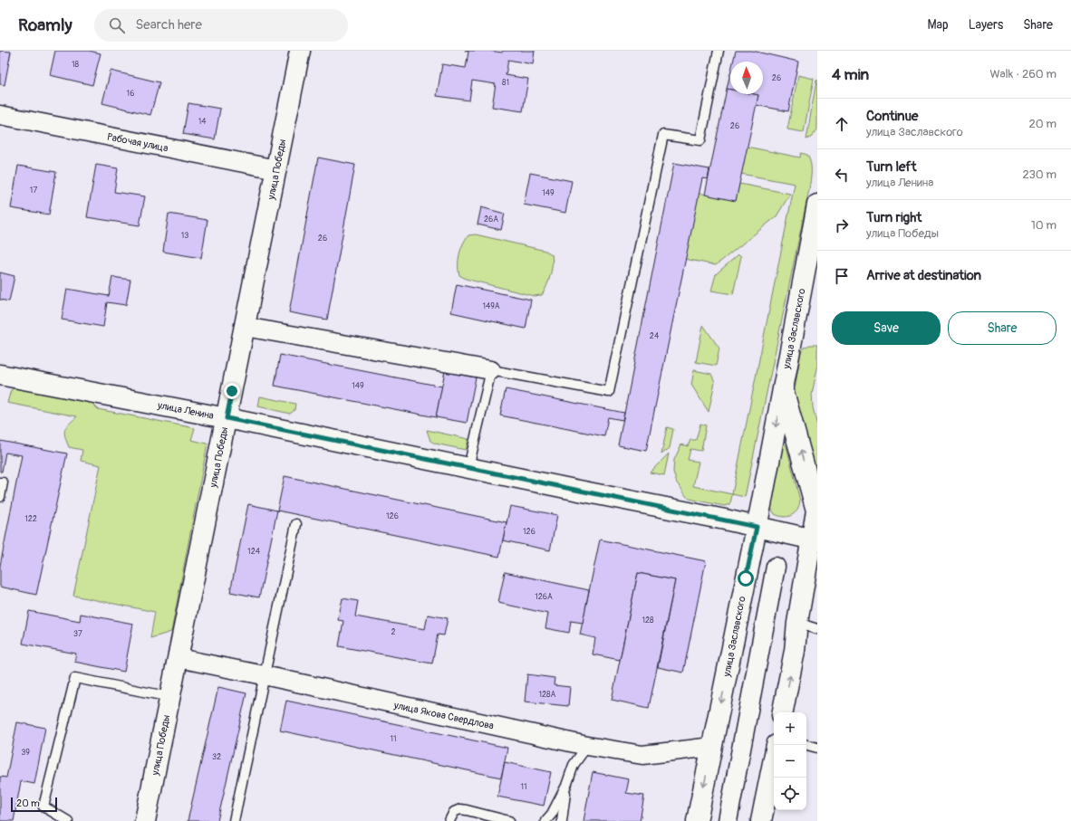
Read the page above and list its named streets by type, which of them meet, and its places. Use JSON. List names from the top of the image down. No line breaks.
{"streets":{"main road":["улица Победы","улица Заславского","улица Ленина"],"street":["Рабочая улица","улица Якова Свердлова"]},"crossings":[["Рабочая улица","улица Победы"],["улица Победы","улица Ленина"],["улица Победы","улица Якова Свердлова"],["улица Заславского","улица Ленина"],["улица Заславского","улица Якова Свердлова"]],"house_numbers":["18","26","81","16","14","26","17","149","26А","13","26","149А","24","149","126","122","126","124","126А","128","2","37","128А","11","39","32","11"],"scale_bar":"20 m","north":"top","page":{"header":"Roamly","search":"Search here","nav":["Map","Layers","Share"],"heading":["4 min","Walk · 260 m"],"list":[["Continue","улица Заславского","20 m"],["Turn left","улица Ленина","230 m"],["Turn right","улица Победы","10 m"],"Arrive at destination"],"buttons":["Save","Share"],"map_buttons":["+","−"],"scale":"20 m"}}
